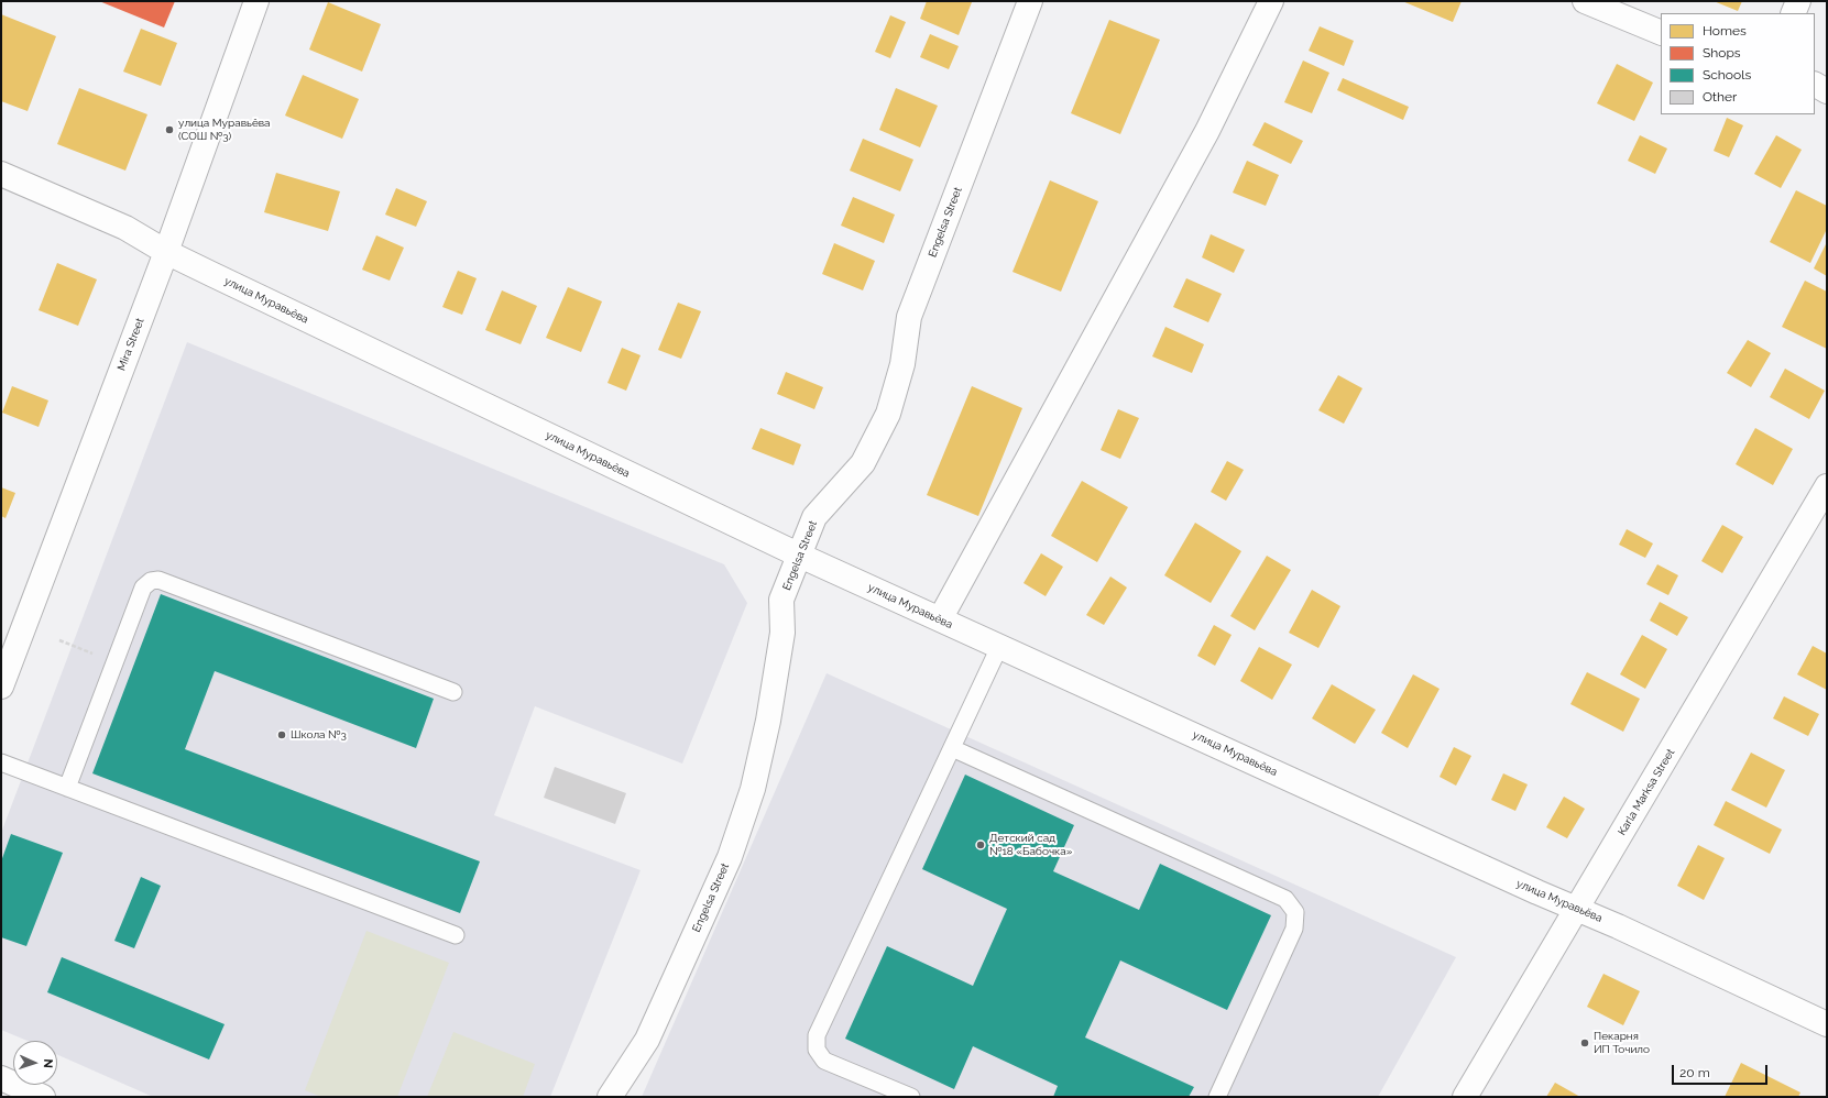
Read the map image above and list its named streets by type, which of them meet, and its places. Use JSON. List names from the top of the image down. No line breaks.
{"streets":{"street":["Engelsa Street","улица Муравьёва","Mira Street","Karla Marksa Street"]},"crossings":[["Engelsa Street","улица Муравьёва"],["улица Муравьёва","Mira Street"],["улица Муравьёва","Karla Marksa Street"]],"places":["улица Муравьёва (СОШ №3)","Школа №3","Детский сад №18 «Бабочка»","Пекарня ИП Точило"],"legend":["Homes","Shops","Schools","Other"],"scale_bar":"20 m","north":"right"}
